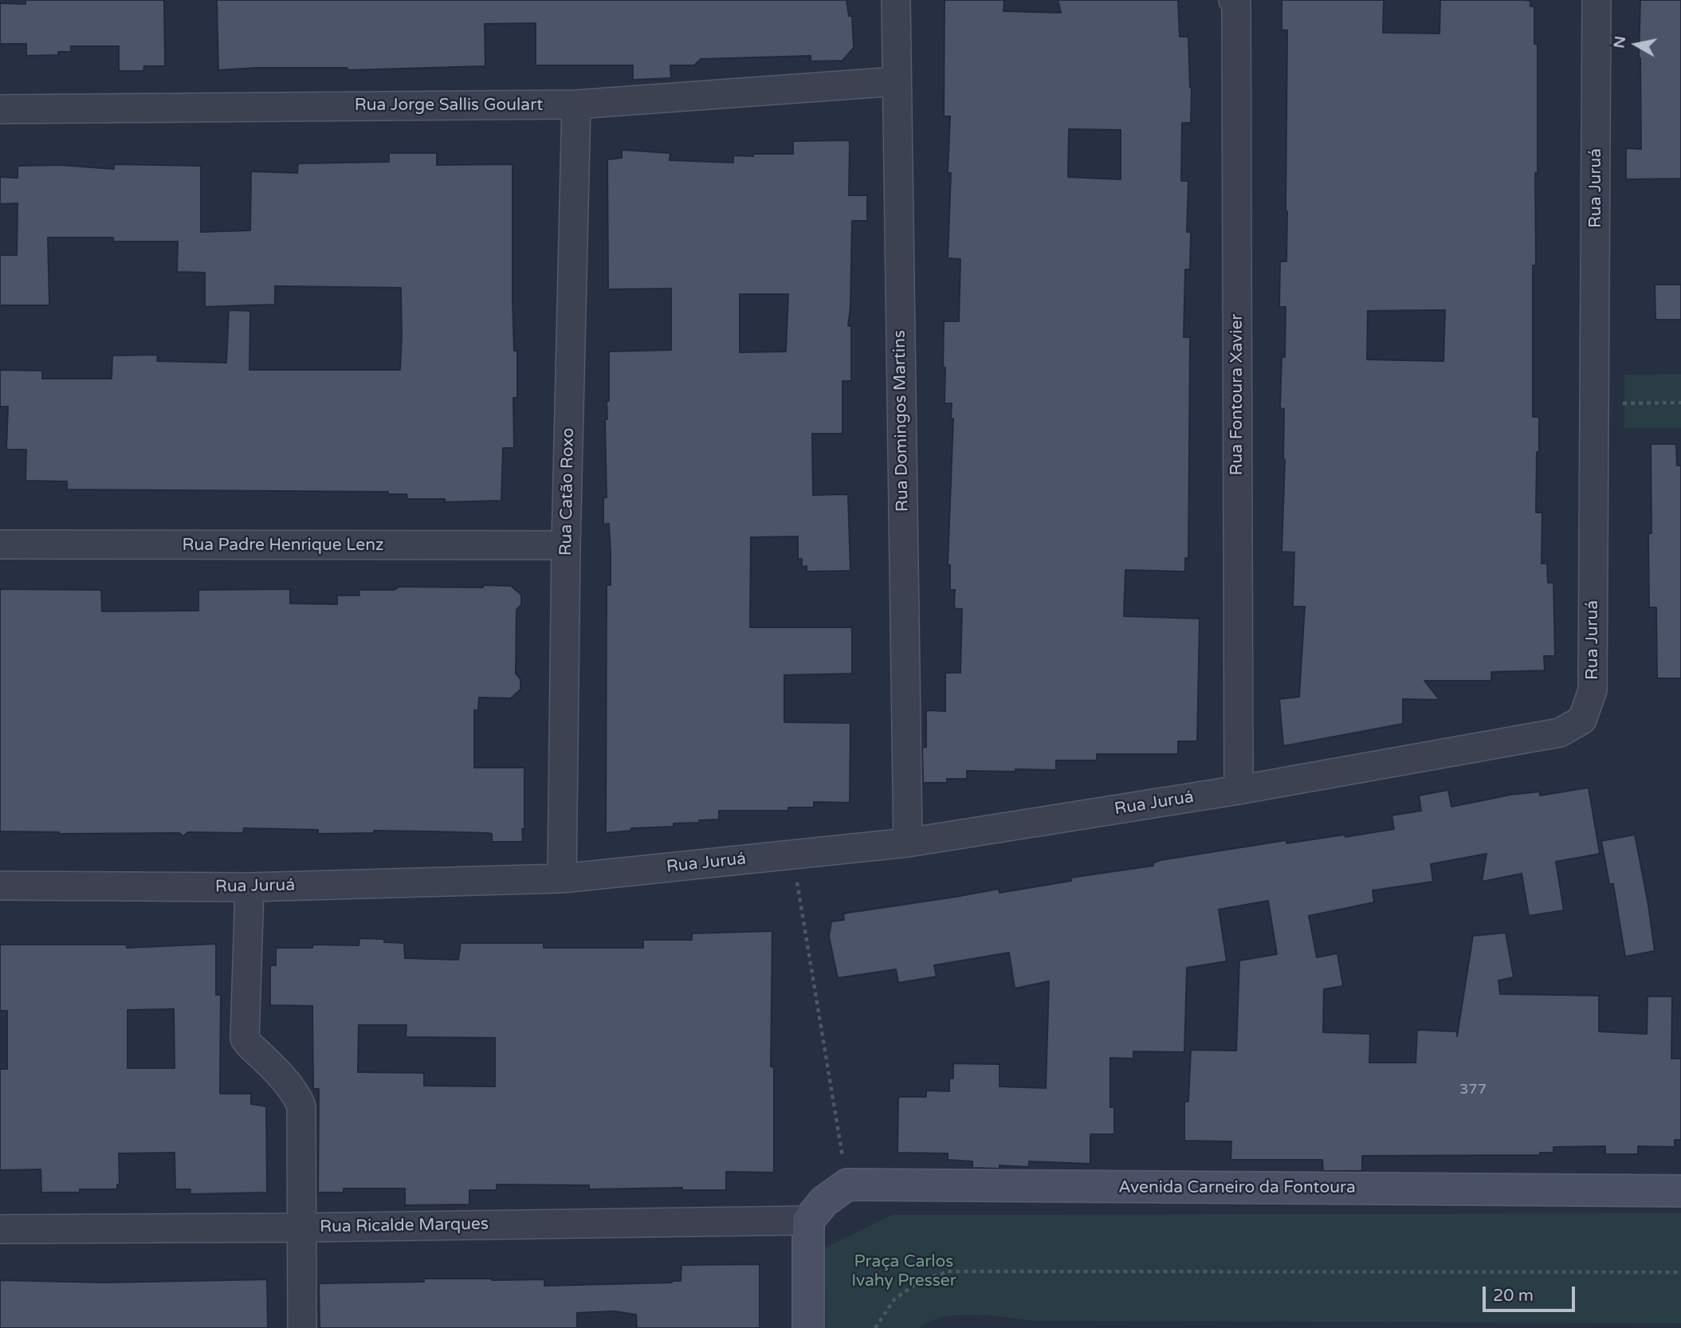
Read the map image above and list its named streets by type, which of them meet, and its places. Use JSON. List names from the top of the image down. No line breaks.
{"streets":{"main road":["Avenida Carneiro da Fontoura"],"street":["Rua Jorge Sallis Goulart","Rua Juruá","Rua Fontoura Xavier","Rua Domingos Martins","Rua Catão Roxo","Rua Padre Henrique Lenz","Rua Ricalde Marques"]},"crossings":[["Rua Jorge Sallis Goulart","Rua Domingos Martins"],["Rua Jorge Sallis Goulart","Rua Catão Roxo"],["Rua Juruá","Rua Fontoura Xavier"],["Rua Juruá","Rua Domingos Martins"],["Rua Juruá","Rua Catão Roxo"],["Rua Catão Roxo","Rua Padre Henrique Lenz"]],"parks":["Praça Carlos Ivahy Presser"],"house_numbers":["377"],"scale_bar":"20 m","north":"left"}
